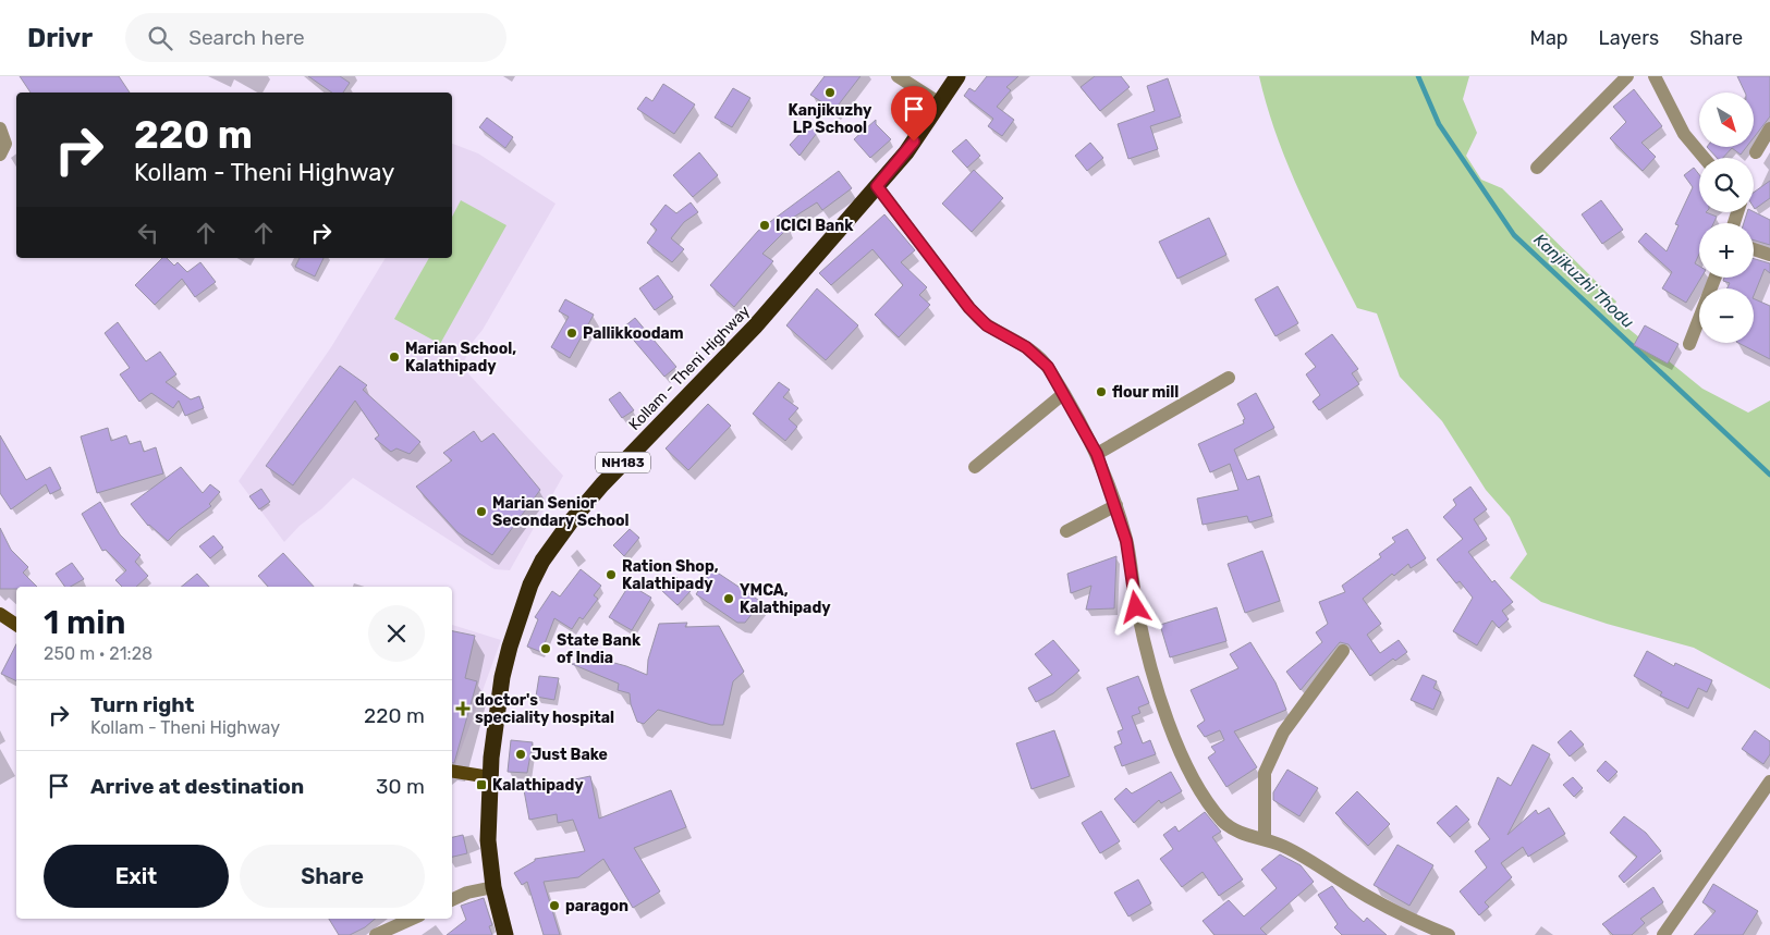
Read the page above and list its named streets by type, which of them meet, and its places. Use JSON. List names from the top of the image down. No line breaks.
{"streets":{"highway":["Kollam - Theni Highway","NH183"]},"water":["Kanjikuzhi Thodu"],"places":{"other":["Kanjikuzhy LP School","ICICI Bank","Pallikkoodam","Marian School, Kalathipady","flour mill","Marian Senior Secondary School","Ration Shop, Kalathipady","YMCA, Kalathipady","State Bank of India","Just Bake","paragon"],"health":["doctor's speciality hospital"],"transit":["Kalathipady"]},"north":"bottom right","page":{"header":"Drivr","search":"Search here","nav":["Map","Layers","Share"],"map_buttons":["+","−"],"turn":["220 m","Kollam - Theni Highway"],"heading":["1 min","250 m · 21:28"],"list":[{"name":"Turn right","note":"Kollam - Theni Highway","value":"220 m"},{"name":"Arrive at destination","value":"30 m"}],"buttons":["Exit","Share"]}}
